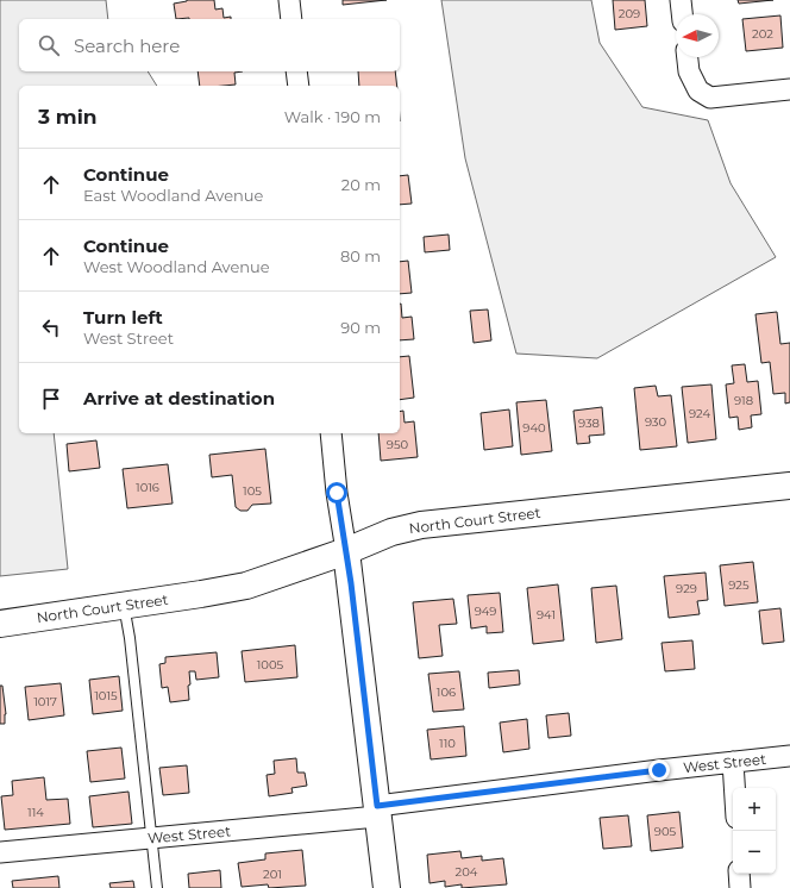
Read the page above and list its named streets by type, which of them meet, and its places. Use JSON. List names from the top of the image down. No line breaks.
{"streets":{"main road":["North Court Street"],"street":["West Street"]},"house_numbers":["209","202","918","924","930","938","940","950","1016","105","925","929","949","941","1005","106","1015","1017","110","114","905","204","201"],"north":"left","page":{"search":"Search here","heading":["3 min","Walk · 190 m"],"list":[["Continue","East Woodland Avenue","20 m"],["Continue","West Woodland Avenue","80 m"],["Turn left","West Street","90 m"],"Arrive at destination"],"map_buttons":["+","−"]}}
